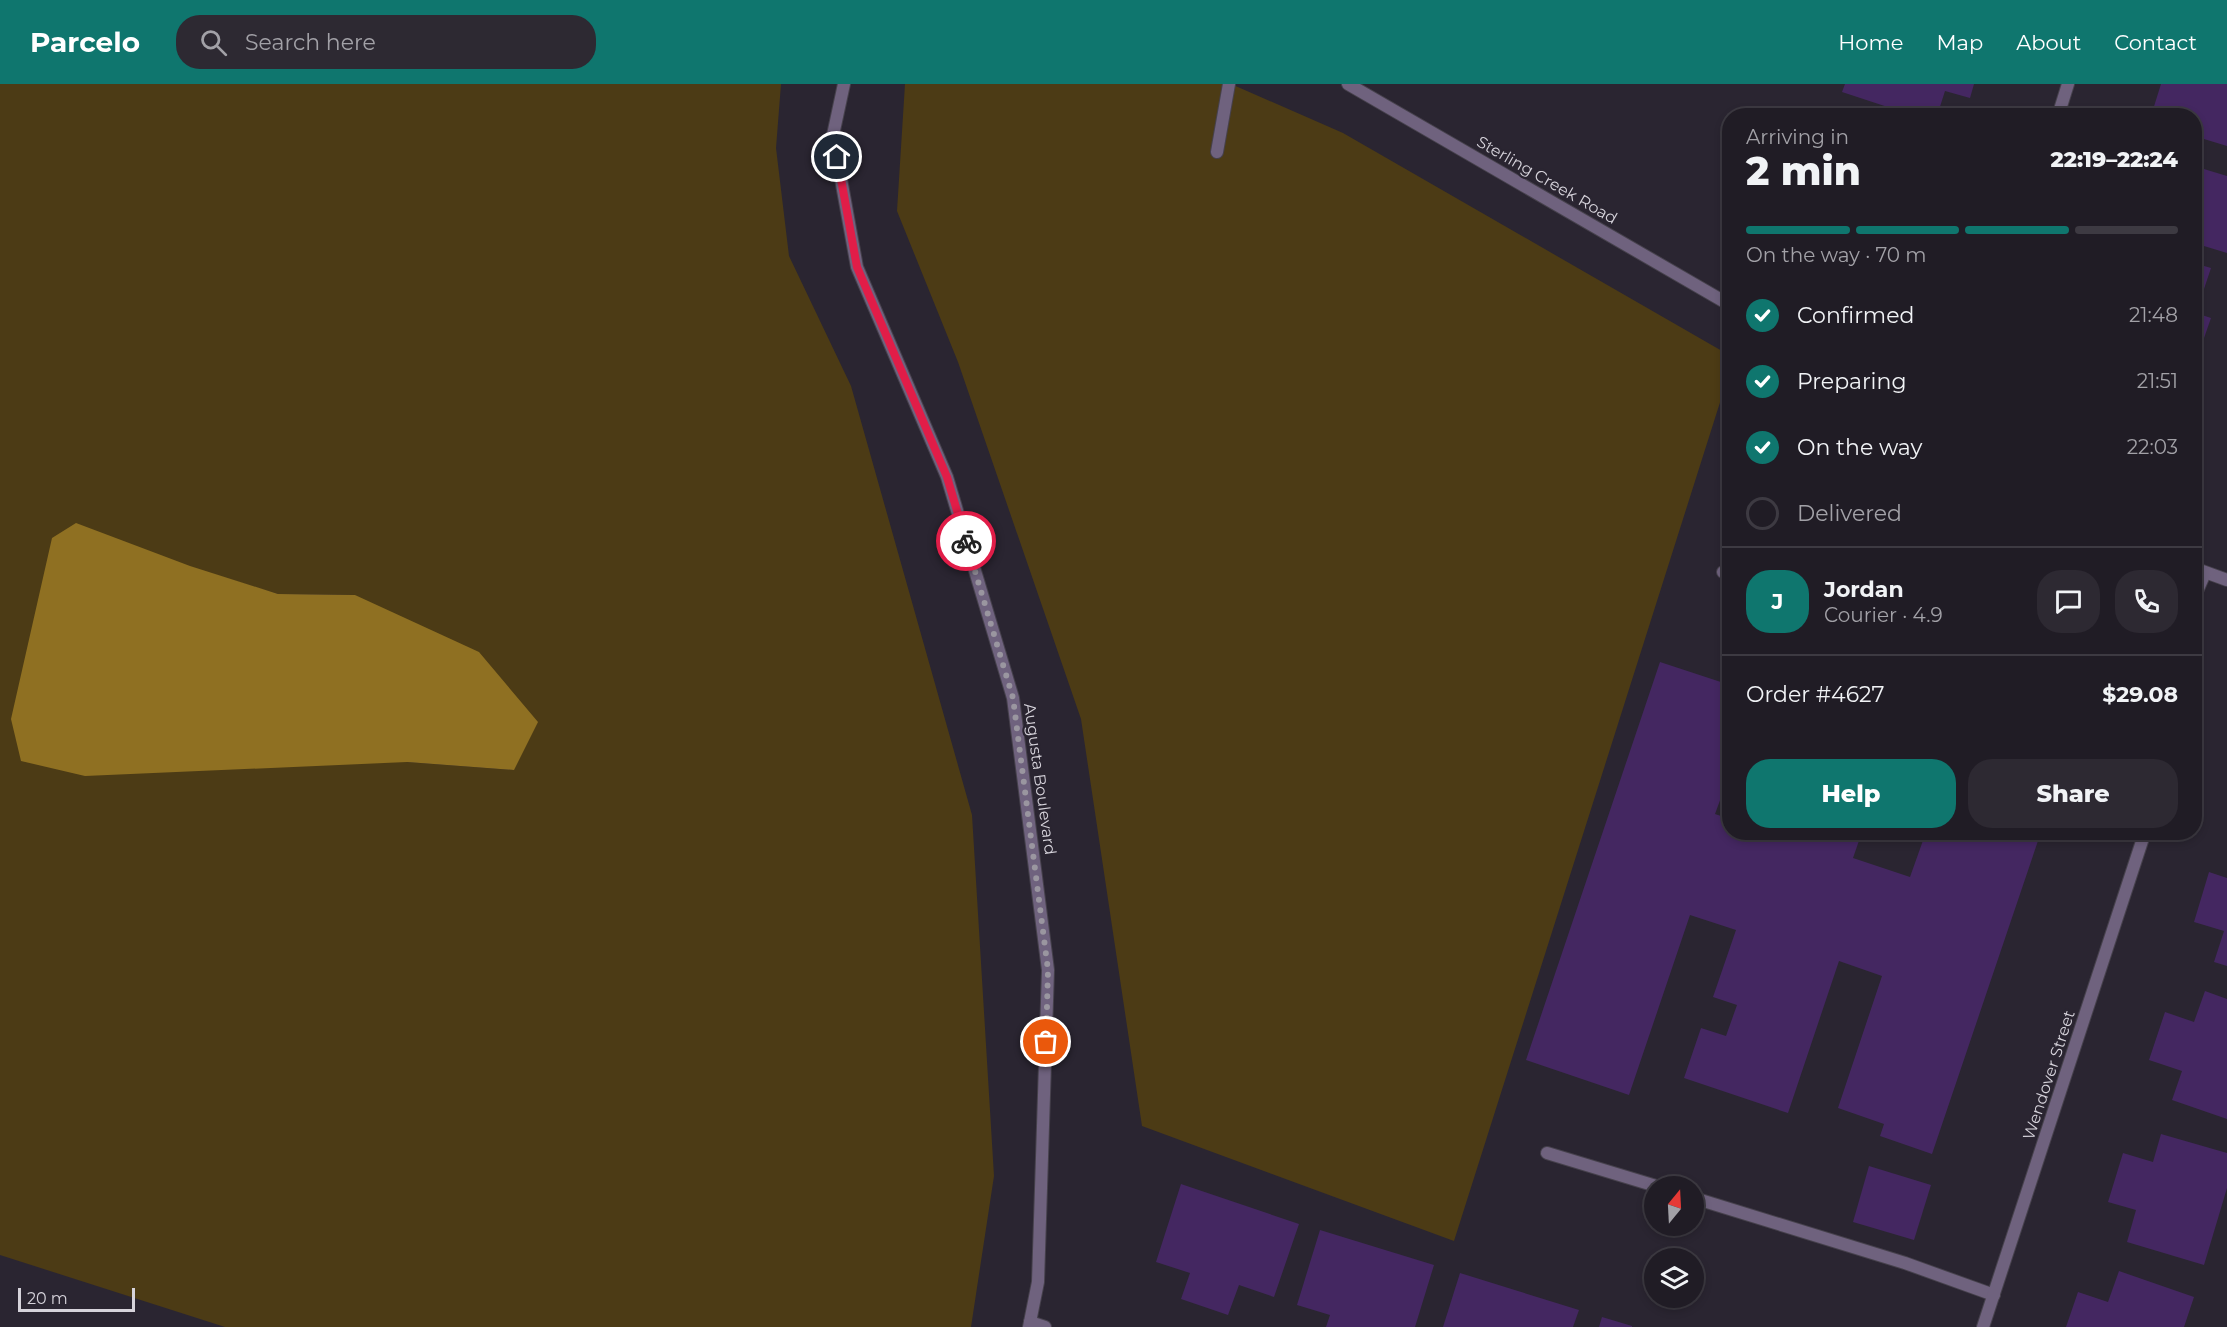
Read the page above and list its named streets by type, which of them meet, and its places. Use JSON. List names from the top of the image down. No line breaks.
{"streets":{"street":["Sterling Creek Road","Augusta Boulevard","Wendover Street"]},"scale_bar":"20 m","north":"top","page":{"header":"Parcelo","search":"Search here","nav":["Home","Map","About","Contact"],"heading":["2 min","Arriving in","22:19–22:24"],"panel":["Jordan","Courier · 4.9","Order #4627","$29.08"],"bar":"On the way · 70 m","list":[["Confirmed","21:48"],["Preparing","21:51"],["On the way","22:03"],"Delivered"],"round":"J","buttons":["Help","Share"],"scale":"20 m"}}
